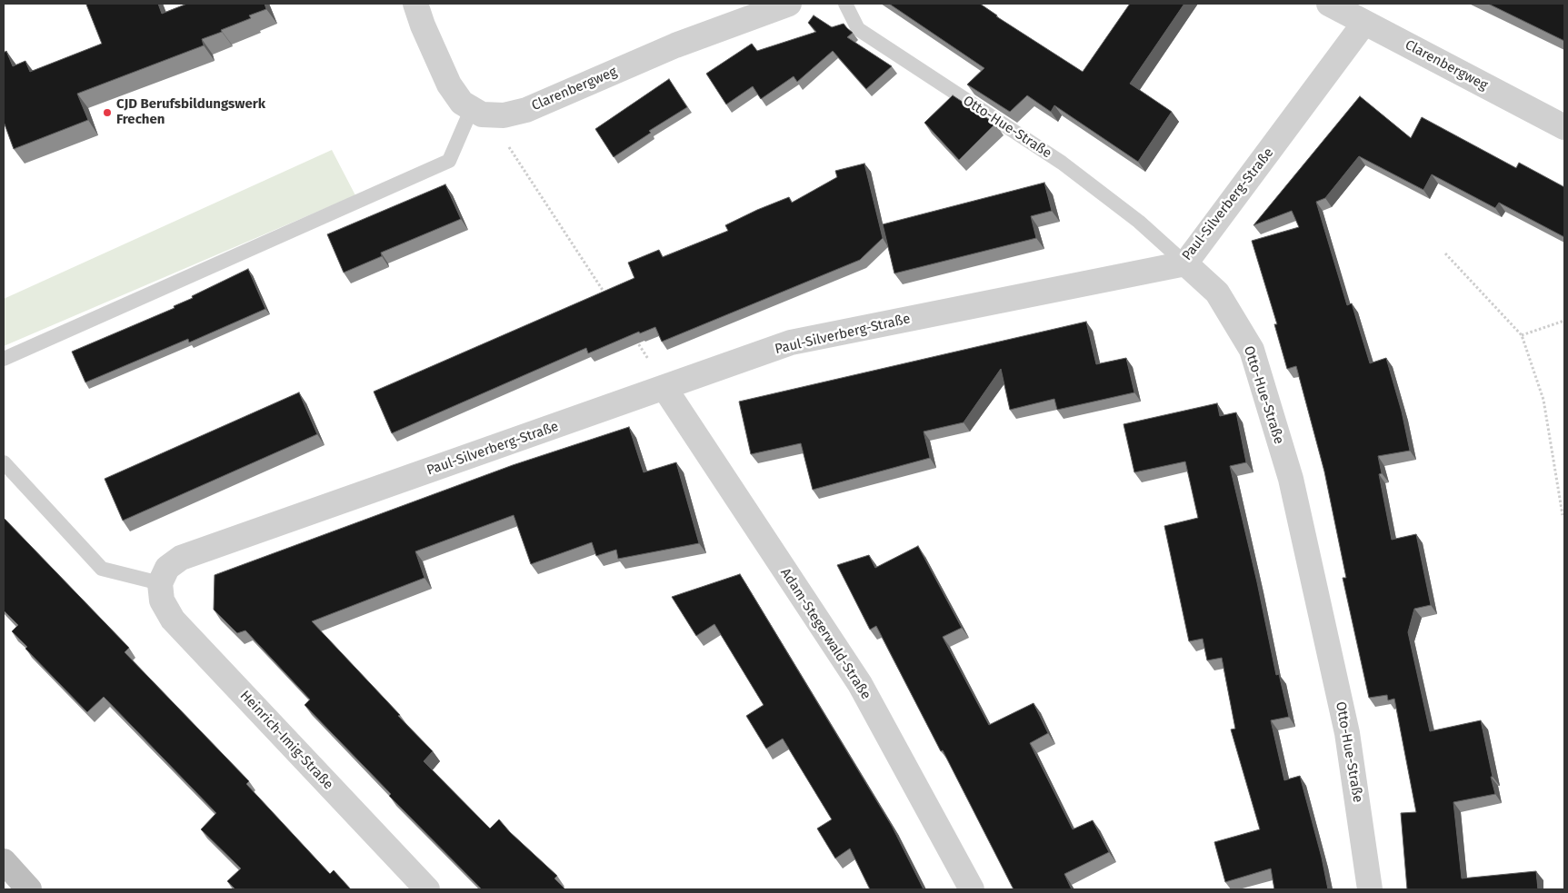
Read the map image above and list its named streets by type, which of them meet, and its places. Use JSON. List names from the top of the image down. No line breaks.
{"streets":{"street":["Clarenbergweg","Otto-Hue-Straße","Paul-Silverberg-Straße","Adam-Stegerwald-Straße","Heinrich-Imig-Straße"]},"crossings":[["Clarenbergweg","Paul-Silverberg-Straße"],["Otto-Hue-Straße","Paul-Silverberg-Straße"],["Paul-Silverberg-Straße","Adam-Stegerwald-Straße"],["Paul-Silverberg-Straße","Heinrich-Imig-Straße"]],"places":["CJD Berufsbildungswerk Frechen"]}
